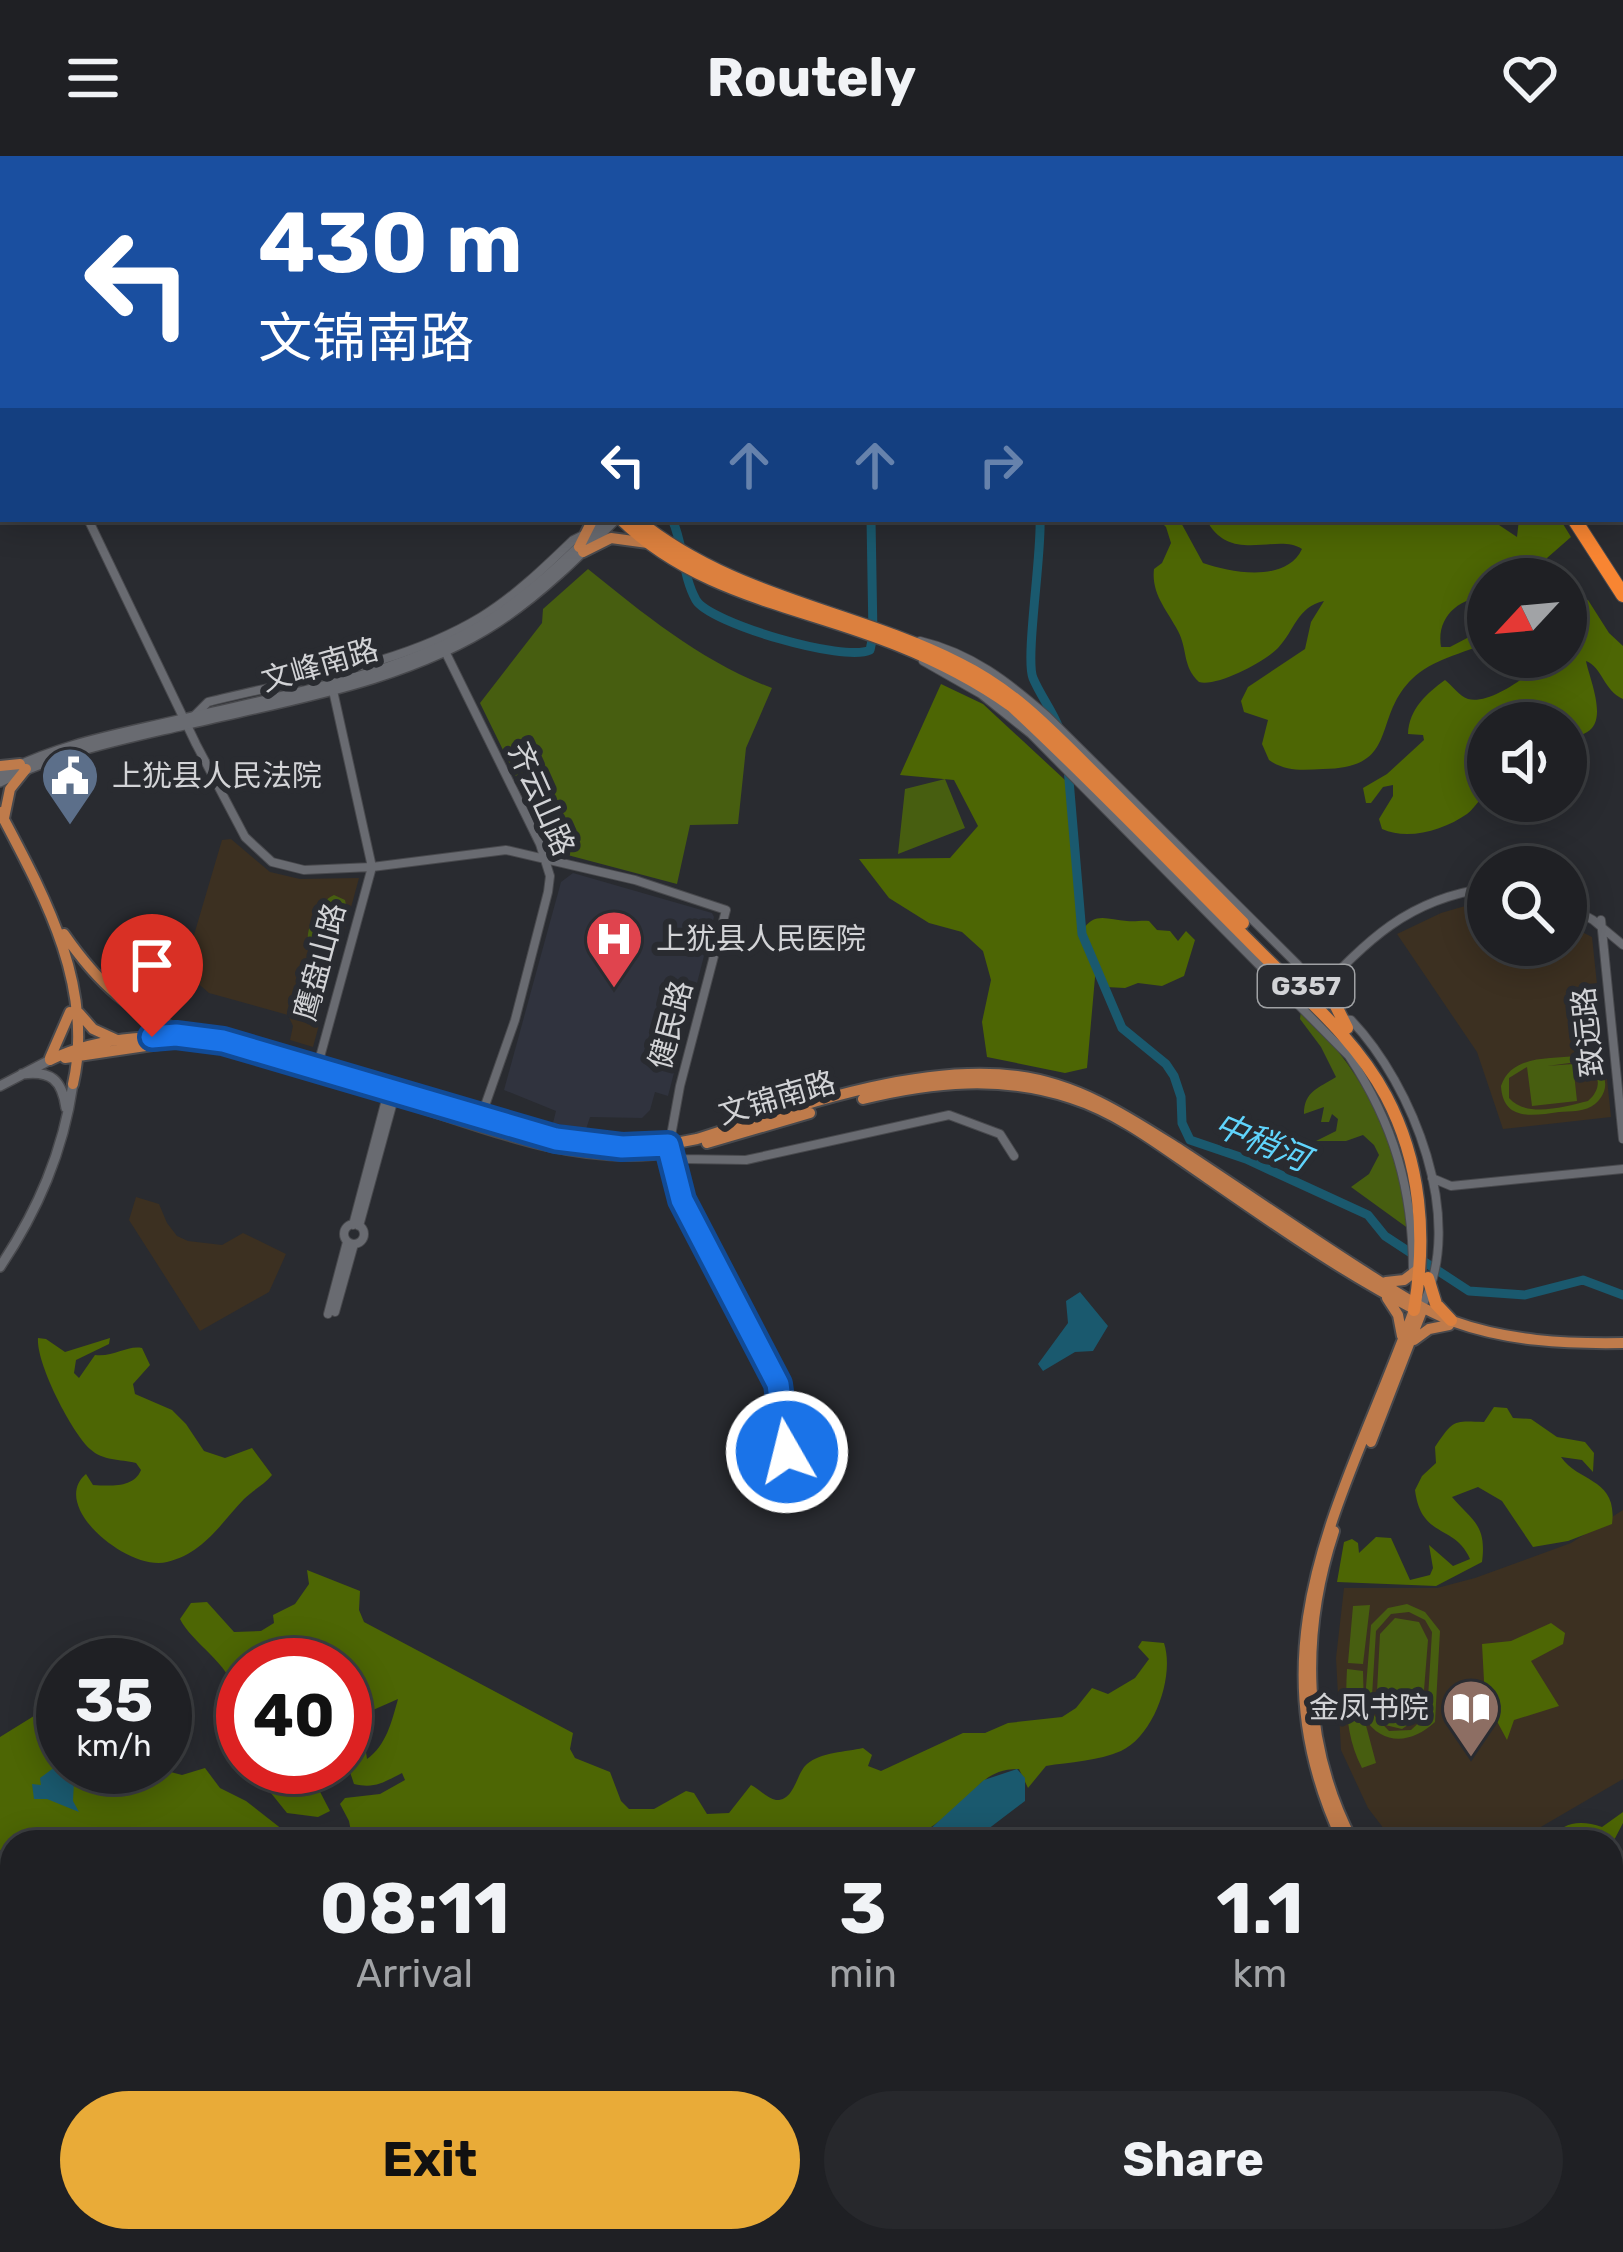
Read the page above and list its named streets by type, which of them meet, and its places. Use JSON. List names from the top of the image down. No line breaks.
{"streets":{"highway":["G357"],"main road":["文峰南路","文锦南路"],"street":["齐云山路","鹰盘山路","健民路","致远路"]},"crossings":[["文峰南路","齐云山路"],["齐云山路","健民路"],["齐云山路","文锦南路"],["鹰盘山路","文锦南路"],["G357","文锦南路"],["健民路","文锦南路"]],"water":["中稍河"],"places":{"public building":["上犹县人民法院"],"hospital":["上犹县人民医院"],"library":["金凤书院"]},"north":"bottom left","page":{"header":"Routely","turn":["430 m","文锦南路"],"speed":"35 km/h","limit":"40","eta":["08:11","Arrival","3","min","1.1","km"],"buttons":["Exit","Share"]}}
